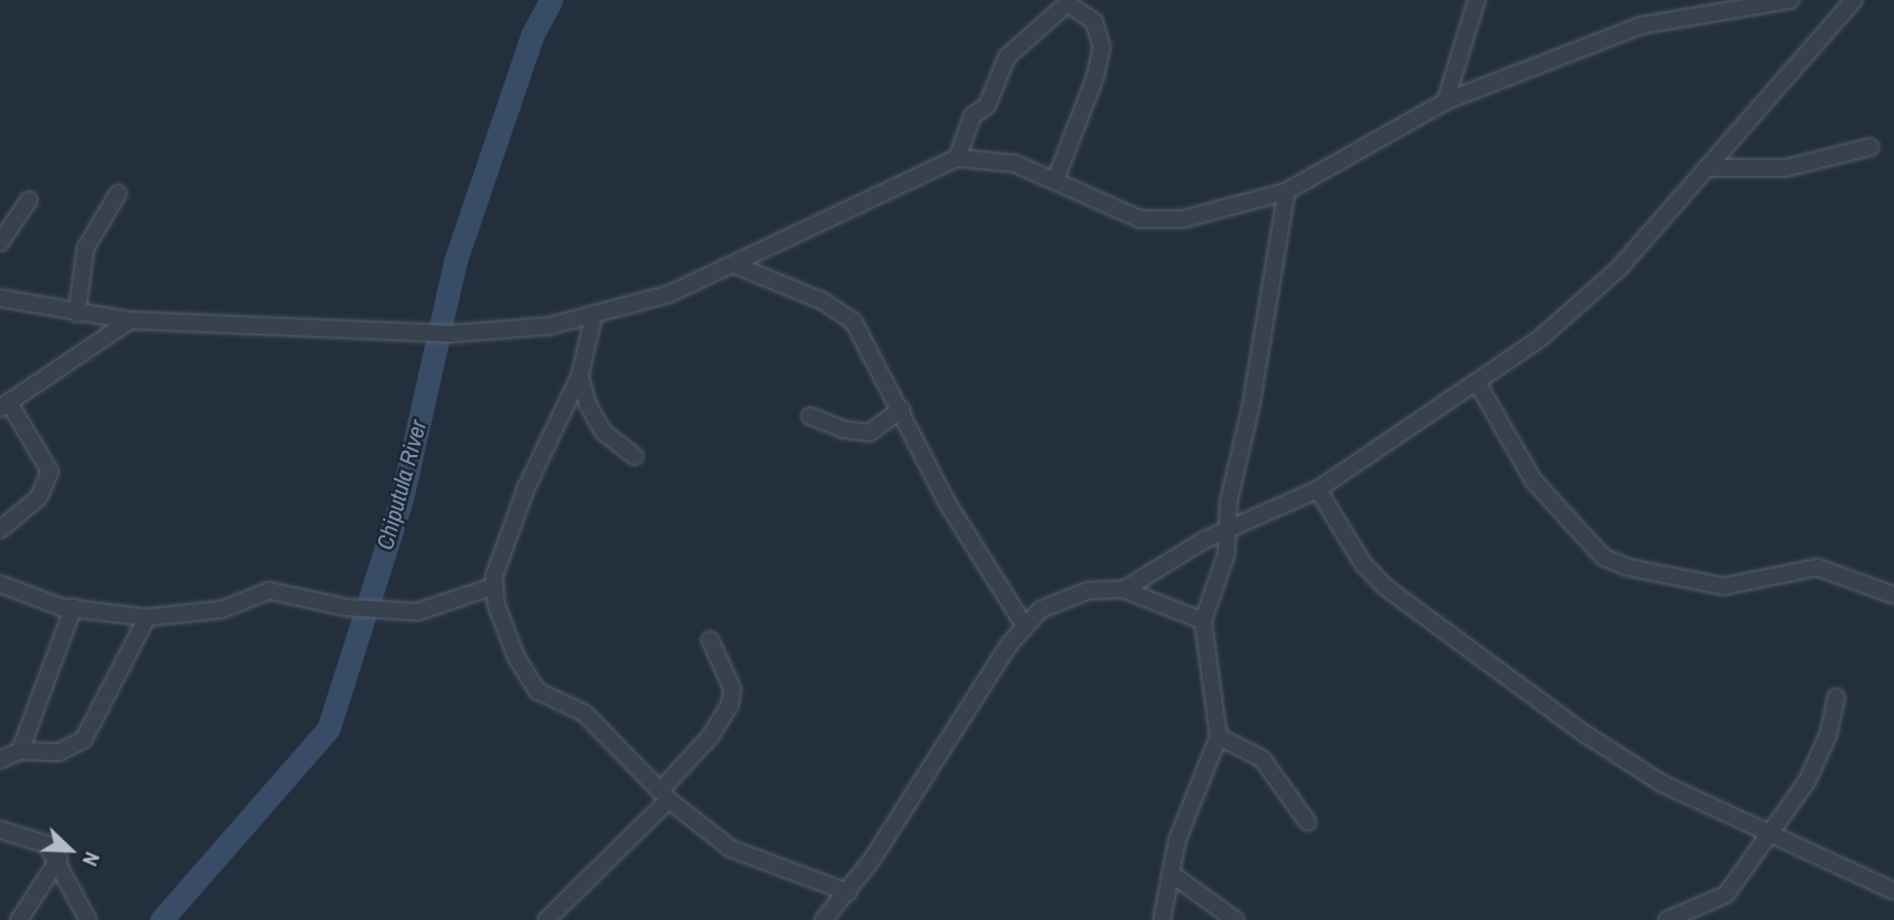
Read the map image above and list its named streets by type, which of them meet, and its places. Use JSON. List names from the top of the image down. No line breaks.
{"water":["Chiputula River"],"north":"bottom right"}
